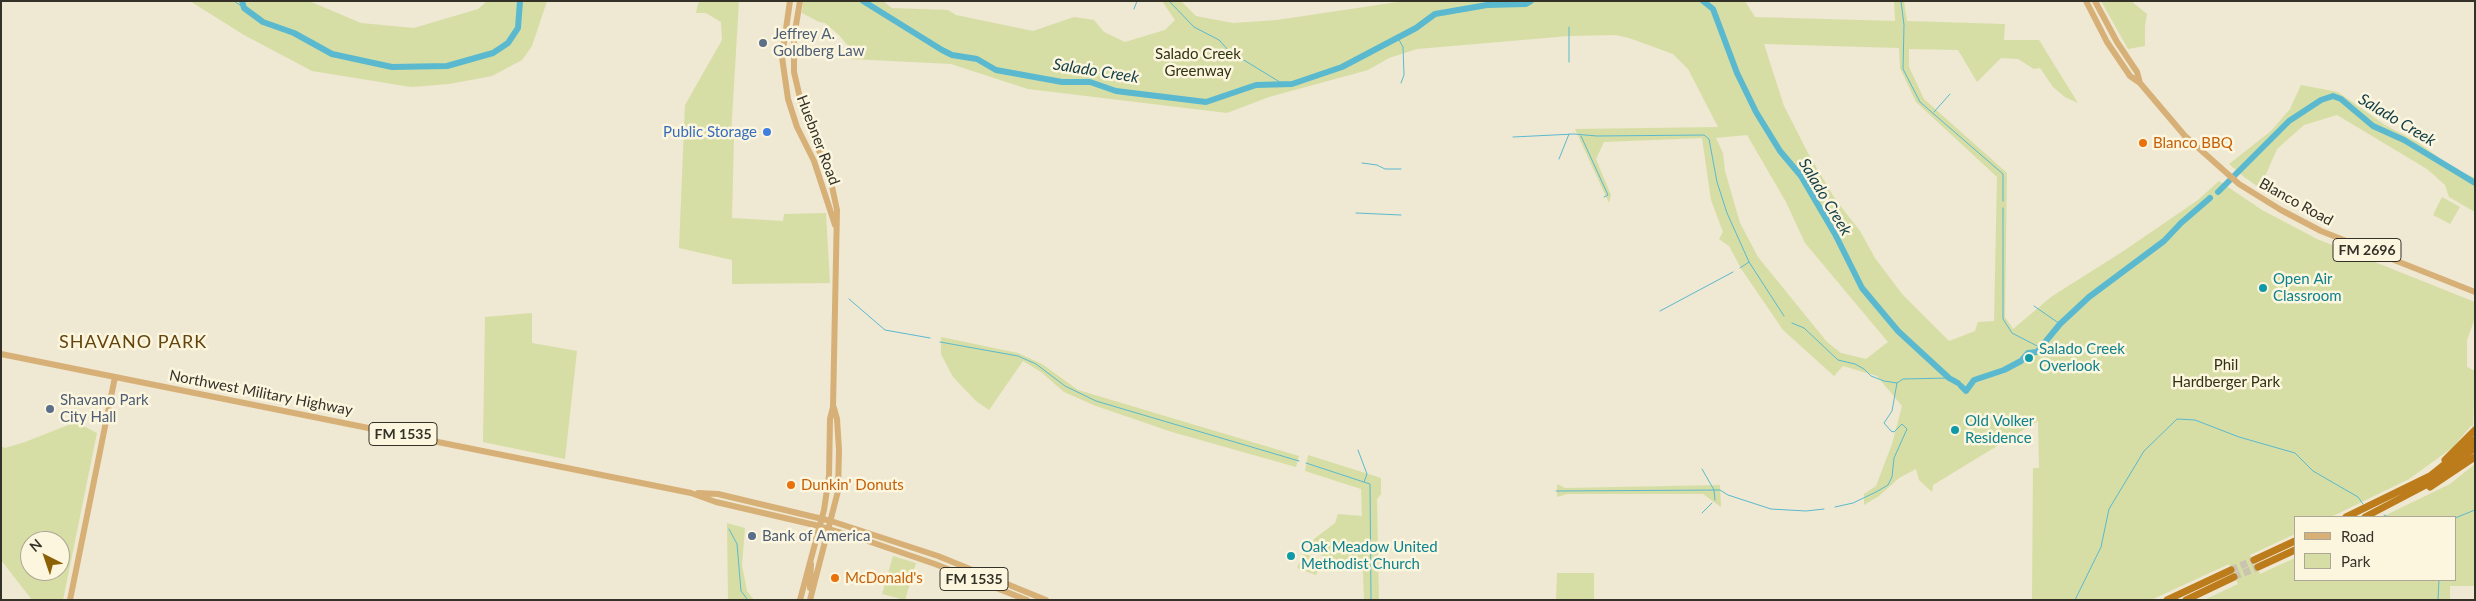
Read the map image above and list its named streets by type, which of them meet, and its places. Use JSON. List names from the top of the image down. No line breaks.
{"streets":{"main road":["Huebner Road","Blanco Road","FM 2696","Northwest Military Highway","FM 1535"]},"crossings":[["Huebner Road","Northwest Military Highway"]],"districts":["SHAVANO PARK"],"water":["Salado Creek"],"parks":["Salado Creek Greenway","Phil Hardberger Park"],"places":["Jeffrey A. Goldberg Law","Public Storage","Blanco BBQ","Open Air Classroom","Salado Creek Overlook","Shavano Park City Hall","Old Volker Residence","Dunkin' Donuts","Bank of America","Oak Meadow United Methodist Church","McDonald's"],"legend":["Road","Park"],"north":"top left"}
